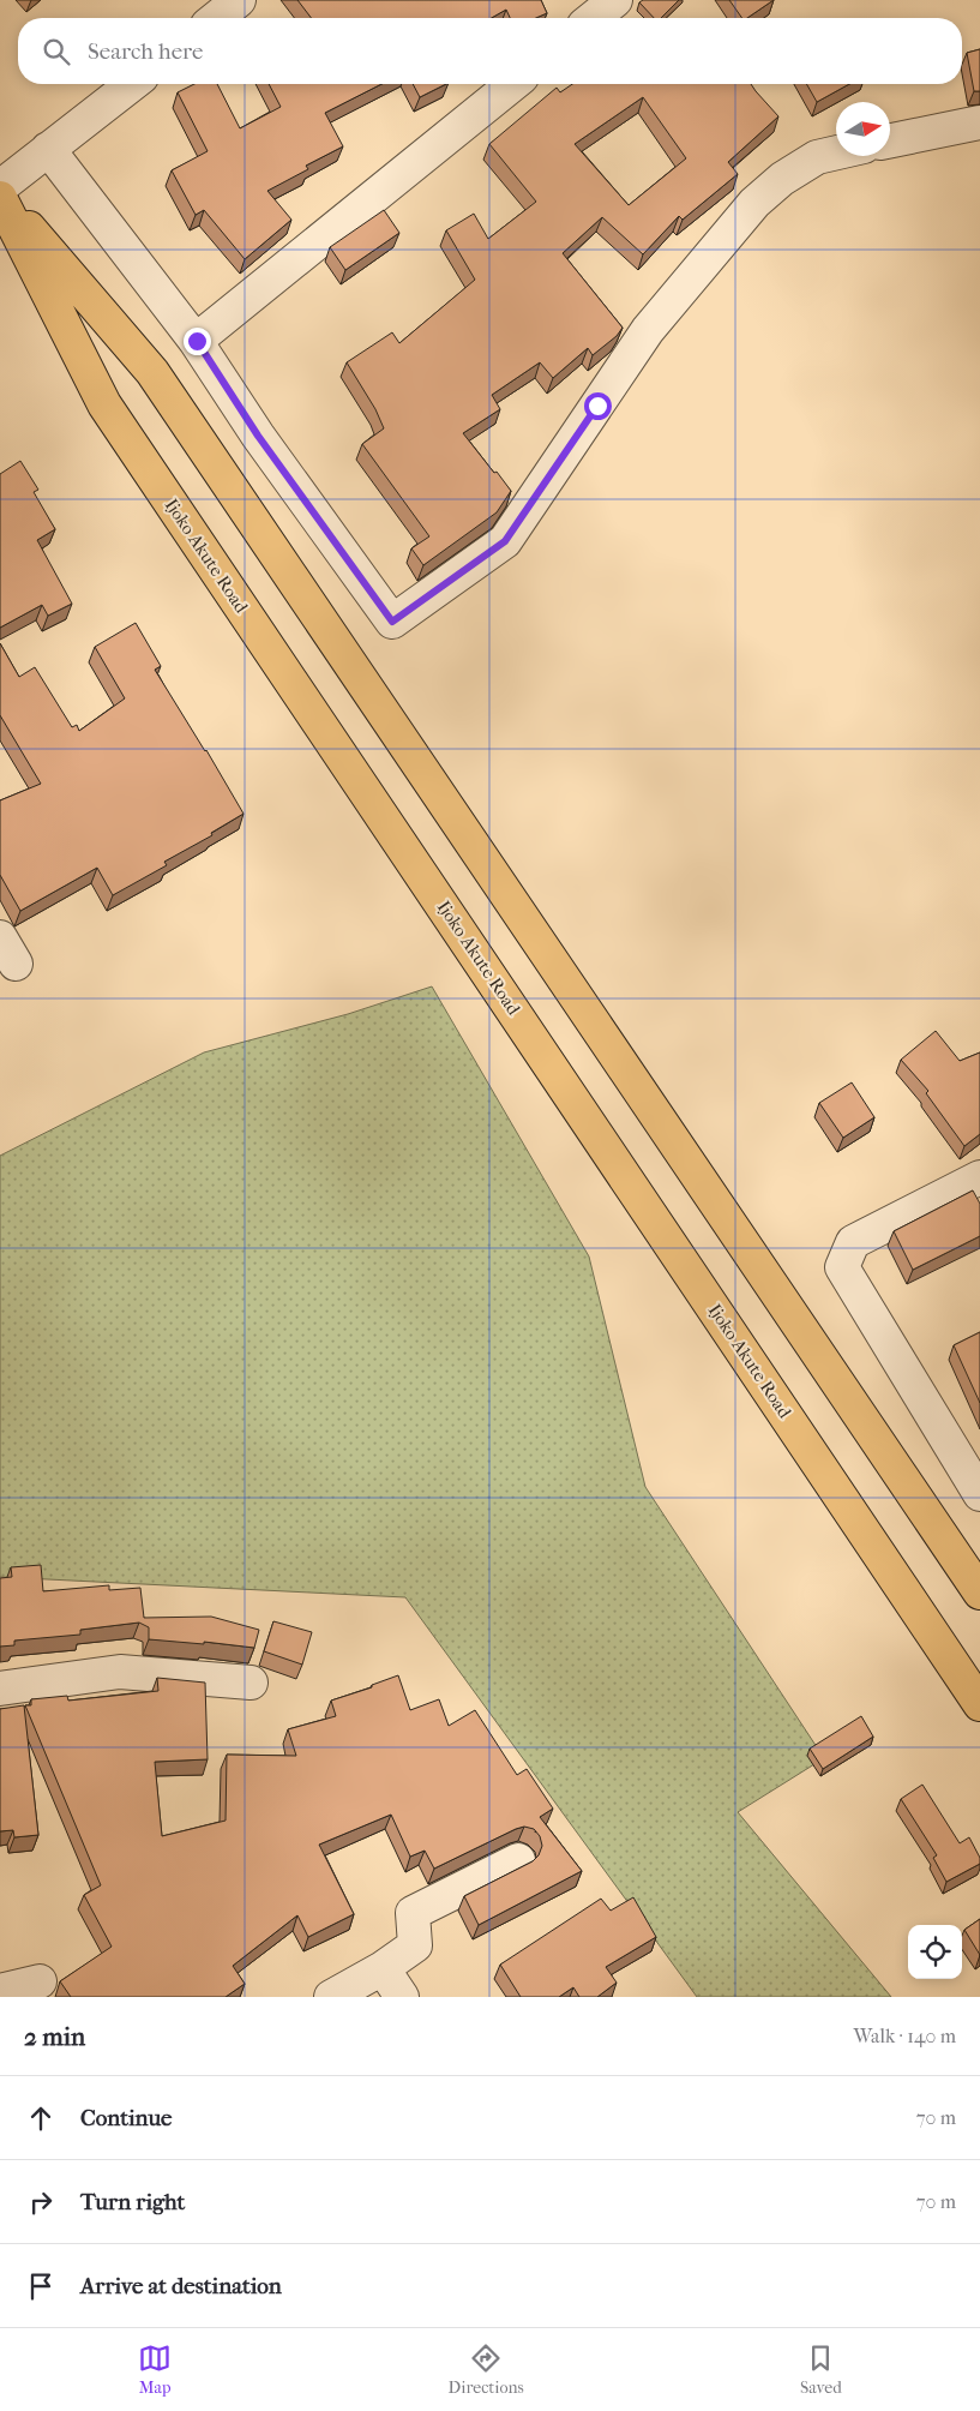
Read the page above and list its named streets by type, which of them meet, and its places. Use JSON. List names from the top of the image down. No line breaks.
{"streets":{"main road":["Ijoko Akute Road"]},"north":"right","page":{"search":"Search here","heading":["2 min","Walk · 140 m"],"list":[["Continue","70 m"],["Turn right","70 m"],"Arrive at destination"],"nav":["Map","Directions","Saved"]}}
